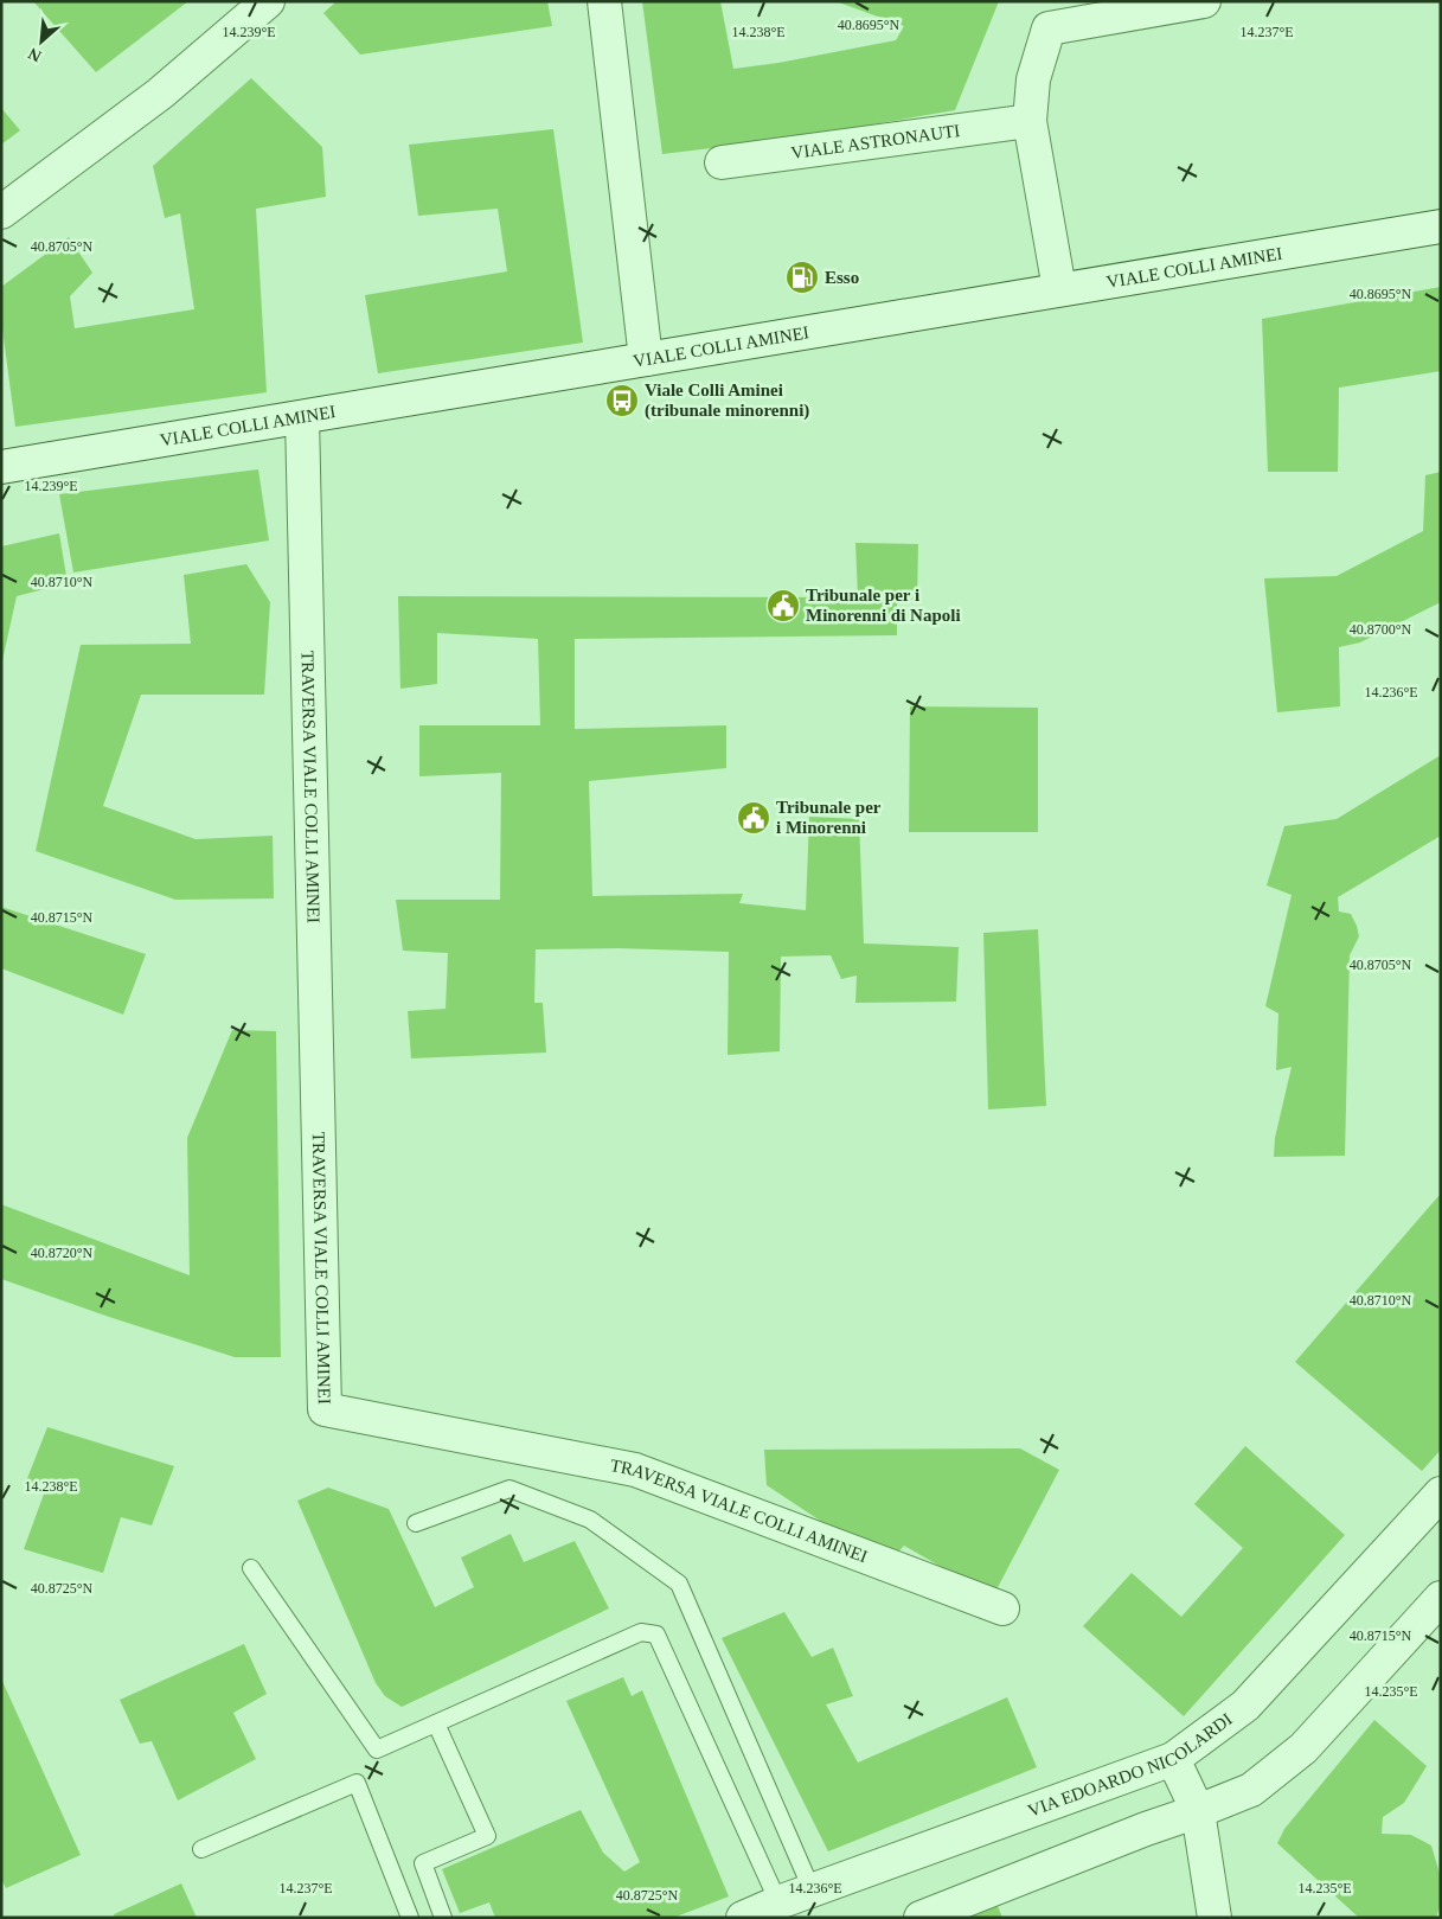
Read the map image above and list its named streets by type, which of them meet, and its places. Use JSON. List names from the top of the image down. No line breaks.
{"streets":{"street":["VIALE ASTRONAUTI","VIALE COLLI AMINEI","TRAVERSA VIALE COLLI AMINEI","VIA EDOARDO NICOLARDI"]},"crossings":[["VIALE COLLI AMINEI","TRAVERSA VIALE COLLI AMINEI"]],"places":{"fuel station":["Esso"],"bus stop":["Viale Colli Aminei (tribunale minorenni)"],"public building":["Tribunale per i Minorenni di Napoli","Tribunale per i Minorenni"]},"north":"bottom left","coordinates":["40.8695°N","14.239°E","14.238°E","14.237°E","40.8705°N","40.8710°N","40.8700°N","14.236°E","40.8715°N","40.8720°N","40.8725°N","14.235°E"]}
